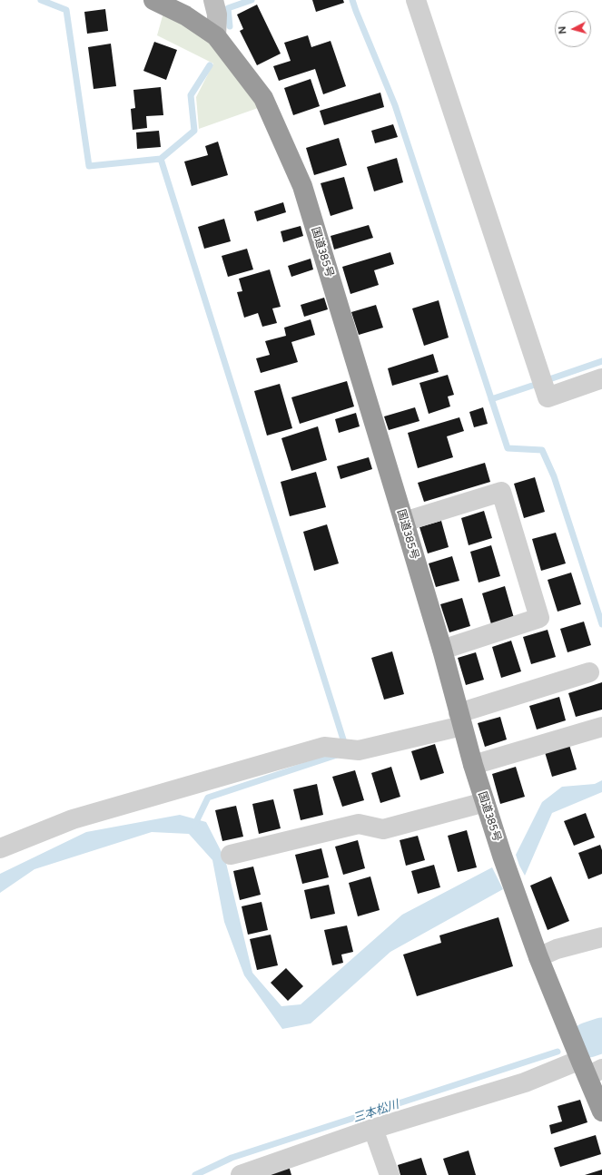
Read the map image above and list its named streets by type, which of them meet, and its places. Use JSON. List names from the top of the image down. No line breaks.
{"streets":{"highway":["国道385号"]},"water":["三本松川"],"north":"left"}
